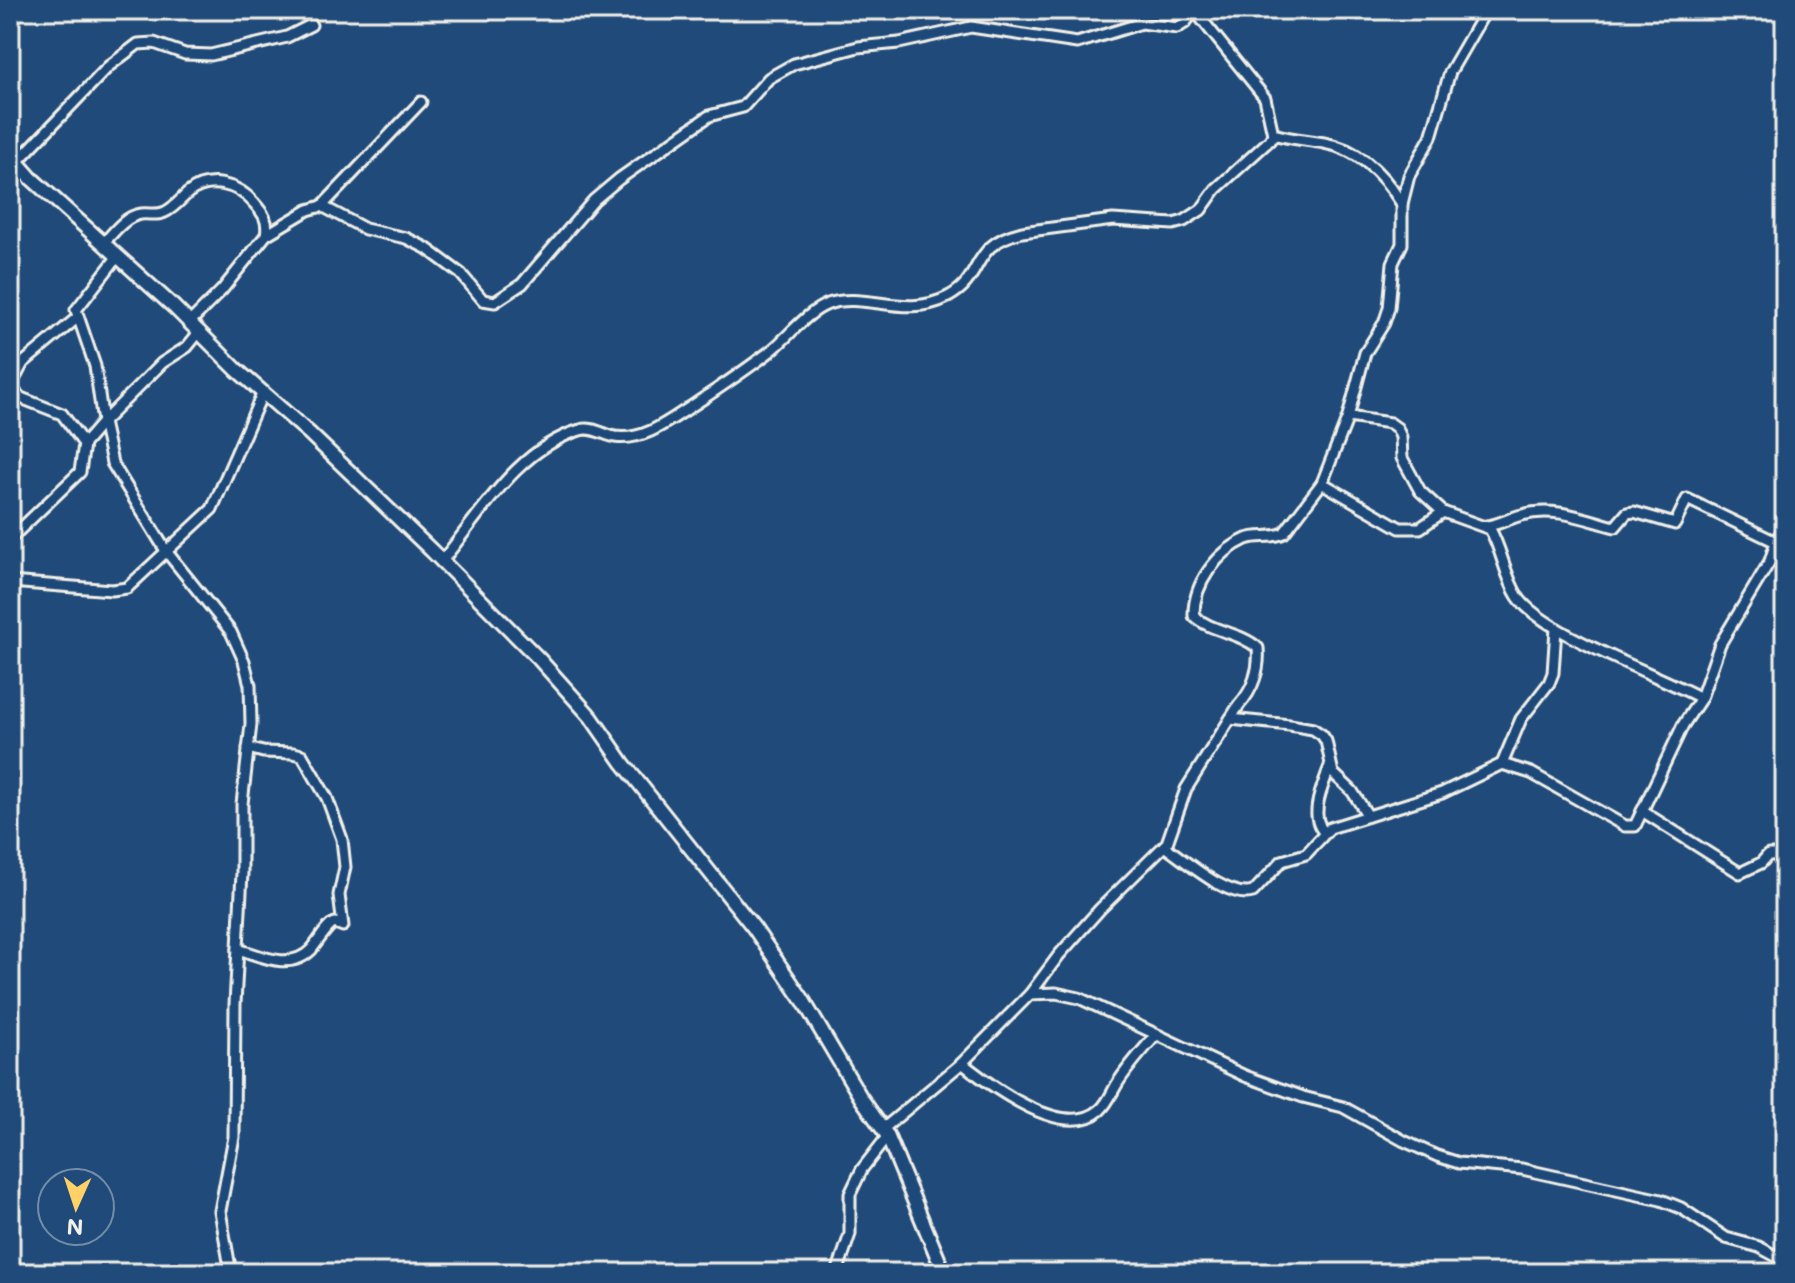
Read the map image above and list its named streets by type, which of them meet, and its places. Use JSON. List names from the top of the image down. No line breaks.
{"north":"bottom"}
